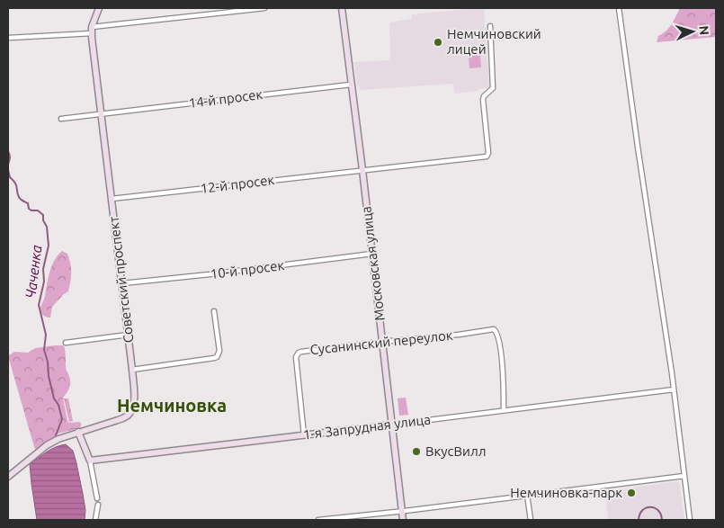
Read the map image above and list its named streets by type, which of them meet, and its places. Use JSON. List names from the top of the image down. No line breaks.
{"streets":{"street":["14-й просек","12-й просек","Московская улица","10-й просек","Советский проспект","Сусанинский переулок","1-я Запрудная улица"]},"crossings":[["14-й просек","Московская улица"],["14-й просек","Советский проспект"],["12-й просек","Московская улица"],["12-й просек","Советский проспект"],["Московская улица","10-й просек"],["Московская улица","Сусанинский переулок"],["Московская улица","1-я Запрудная улица"],["10-й просек","Советский проспект"],["Сусанинский переулок","1-я Запрудная улица"]],"districts":["Немчиновка"],"water":["Чаченка"],"places":["Немчиновский лицей","ВкусВилл","Немчиновка-парк"],"north":"right"}
